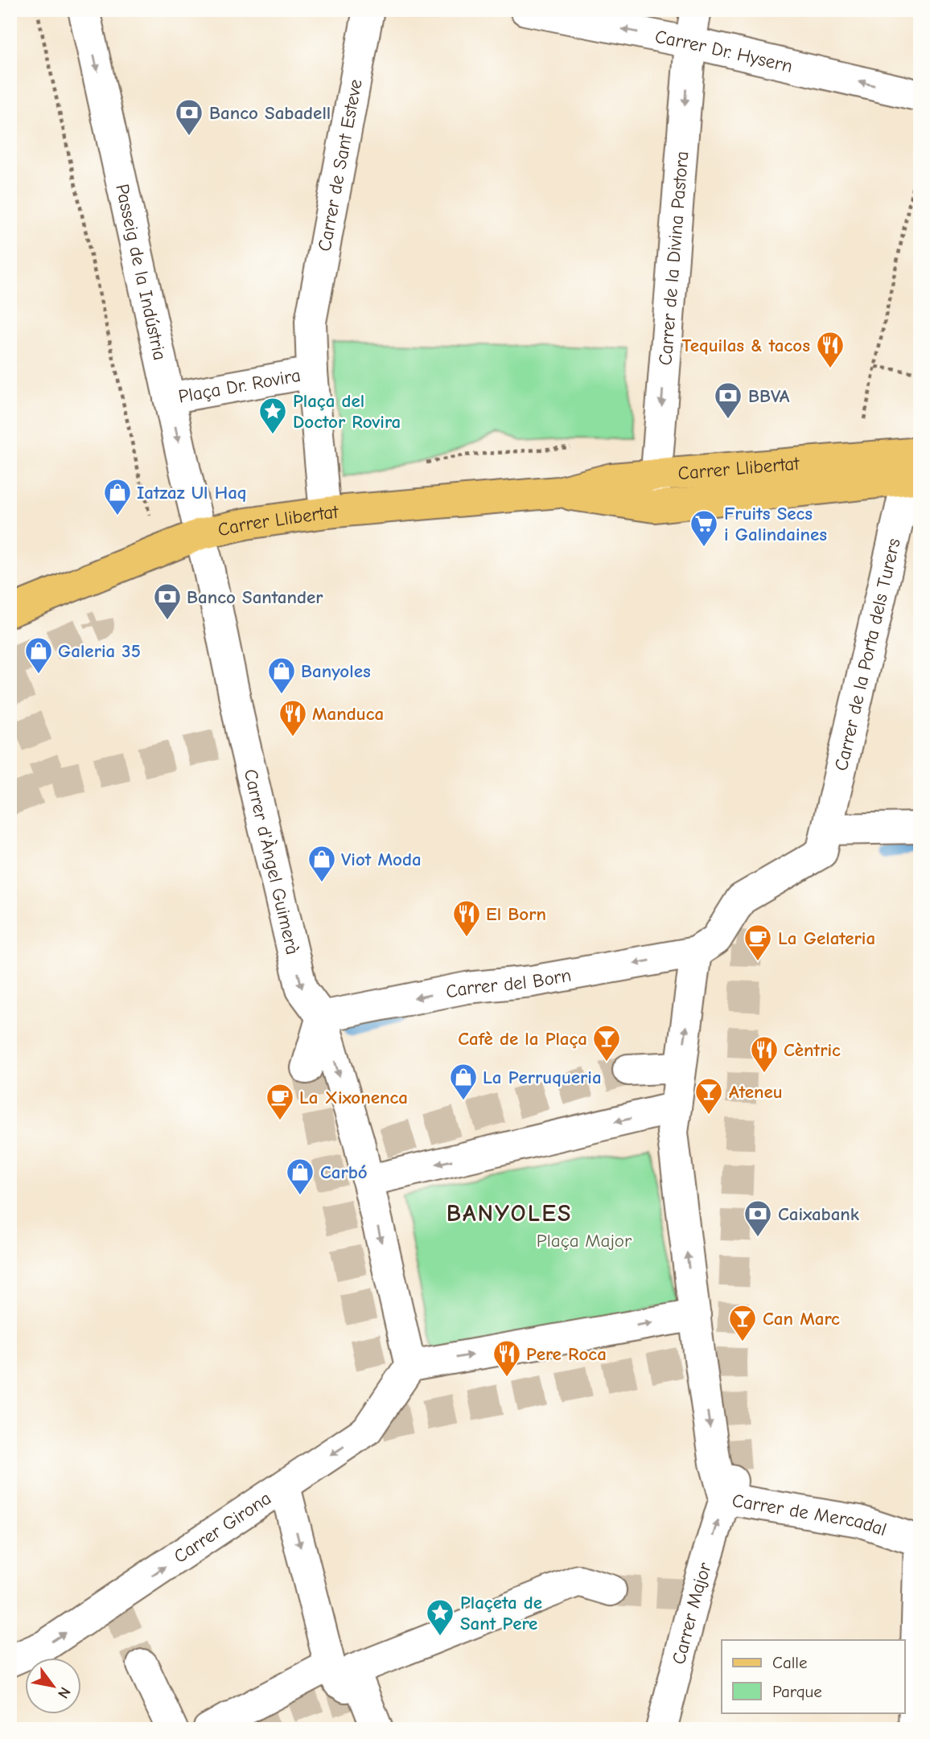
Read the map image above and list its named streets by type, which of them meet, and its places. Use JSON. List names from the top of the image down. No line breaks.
{"streets":{"main road":["Carrer Llibertat"],"street":["Carrer Dr. Hysern","Carrer de Sant Esteve","Carrer de la Divina Pastora","Passeig de la Indústria","Plaça Dr. Rovira","Carrer de la Porta dels Turers","Carrer d'Àngel Guimerà","Carrer del Born","Carrer de Mercadal","Carrer Girona","Carrer Major"]},"crossings":[["Carrer Dr. Hysern","Carrer de la Divina Pastora"],["Carrer de Sant Esteve","Plaça Dr. Rovira"],["Carrer de la Divina Pastora","Carrer Llibertat"],["Passeig de la Indústria","Plaça Dr. Rovira"],["Passeig de la Indústria","Carrer Llibertat"],["Passeig de la Indústria","Carrer d'Àngel Guimerà"],["Plaça Dr. Rovira","Carrer Llibertat"],["Carrer Llibertat","Carrer de la Porta dels Turers"],["Carrer Llibertat","Carrer d'Àngel Guimerà"],["Carrer de la Porta dels Turers","Carrer del Born"],["Carrer d'Àngel Guimerà","Carrer del Born"],["Carrer de Mercadal","Carrer Major"]],"one_way":["Carrer Dr. Hysern","Carrer de la Divina Pastora","Passeig de la Indústria","Carrer d'Àngel Guimerà"],"districts":["BANYOLES"],"parks":["Plaça Major"],"places":{"bank":["Banco Sabadell","BBVA","Banco Santander","Caixabank"],"restaurant":["Tequilas & tacos","Manduca","El Born","Cèntric","Pere Roca"],"place":["Plaça del Doctor Rovira","Plaçeta de Sant Pere"],"shop":["Iatzaz Ul Haq","Galeria 35","Banyoles","Viot Moda","La Perruqueria","Carbó"],"supermarket":["Fruits Secs i Galindaines"],"cafe":["La Gelateria","La Xixonenca"],"bar":["Cafè de la Plaça","Ateneu","Can Marc"]},"legend":["Calle","Parque"],"north":"bottom right"}
